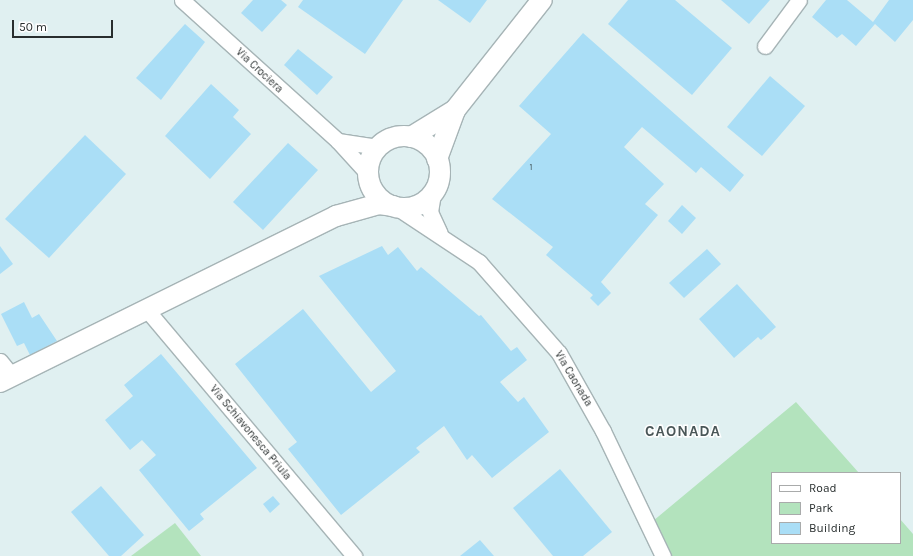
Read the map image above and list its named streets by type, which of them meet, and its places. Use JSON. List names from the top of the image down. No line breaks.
{"streets":{"street":["Via Crociera","Via Caonada","Via Schiavonesca Priula"]},"crossings":[["Via Crociera","Via Caonada"]],"districts":["CAONADA"],"house_numbers":["1"],"legend":["Road","Park","Building"],"scale_bar":"50 m"}
